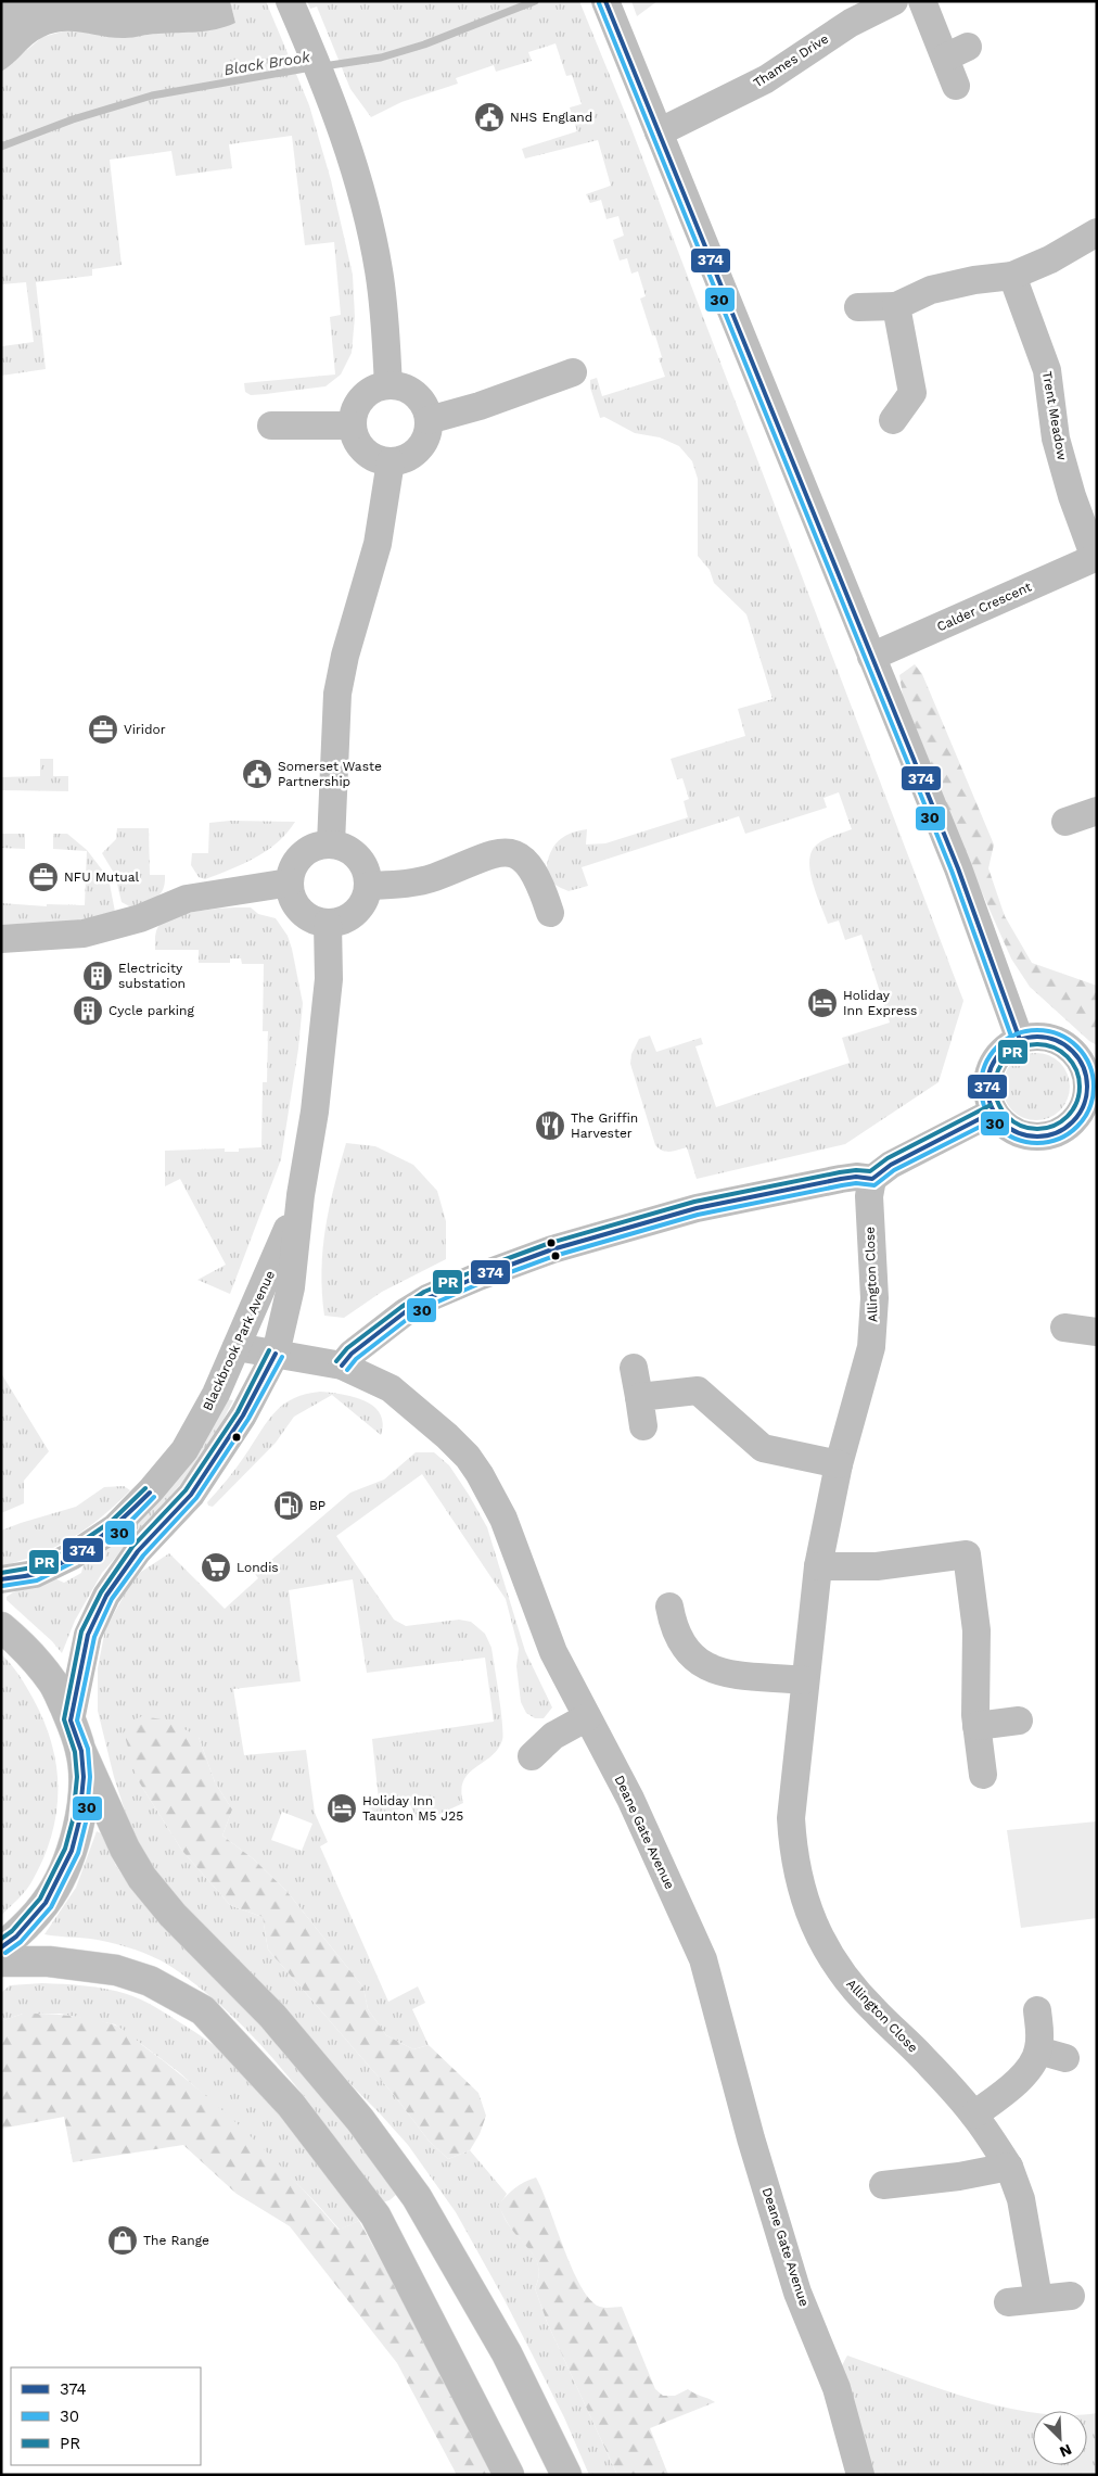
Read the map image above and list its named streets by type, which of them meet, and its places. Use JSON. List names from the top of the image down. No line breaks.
{"streets":{"street":["Thames Drive","Trent Meadow","Calder Crescent","Allington Close","Blackbrook Park Avenue","Deane Gate Avenue"]},"crossings":[["Trent Meadow","Calder Crescent"],["Blackbrook Park Avenue","Deane Gate Avenue"]],"water":["Black Brook"],"places":{"public building":["NHS England","Somerset Waste Partnership"],"office":["Viridor","NFU Mutual"],"building":["Electricity substation","Cycle parking"],"hotel":["Holiday Inn Express","Holiday Inn Taunton M5 J25"],"restaurant":["The Griffin Harvester"],"fuel station":["BP"],"supermarket":["Londis"],"shop":["The Range"]},"lines":["transit line 374","transit line 30","transit line PR"],"legend":["374","30","PR"],"north":"bottom right"}
